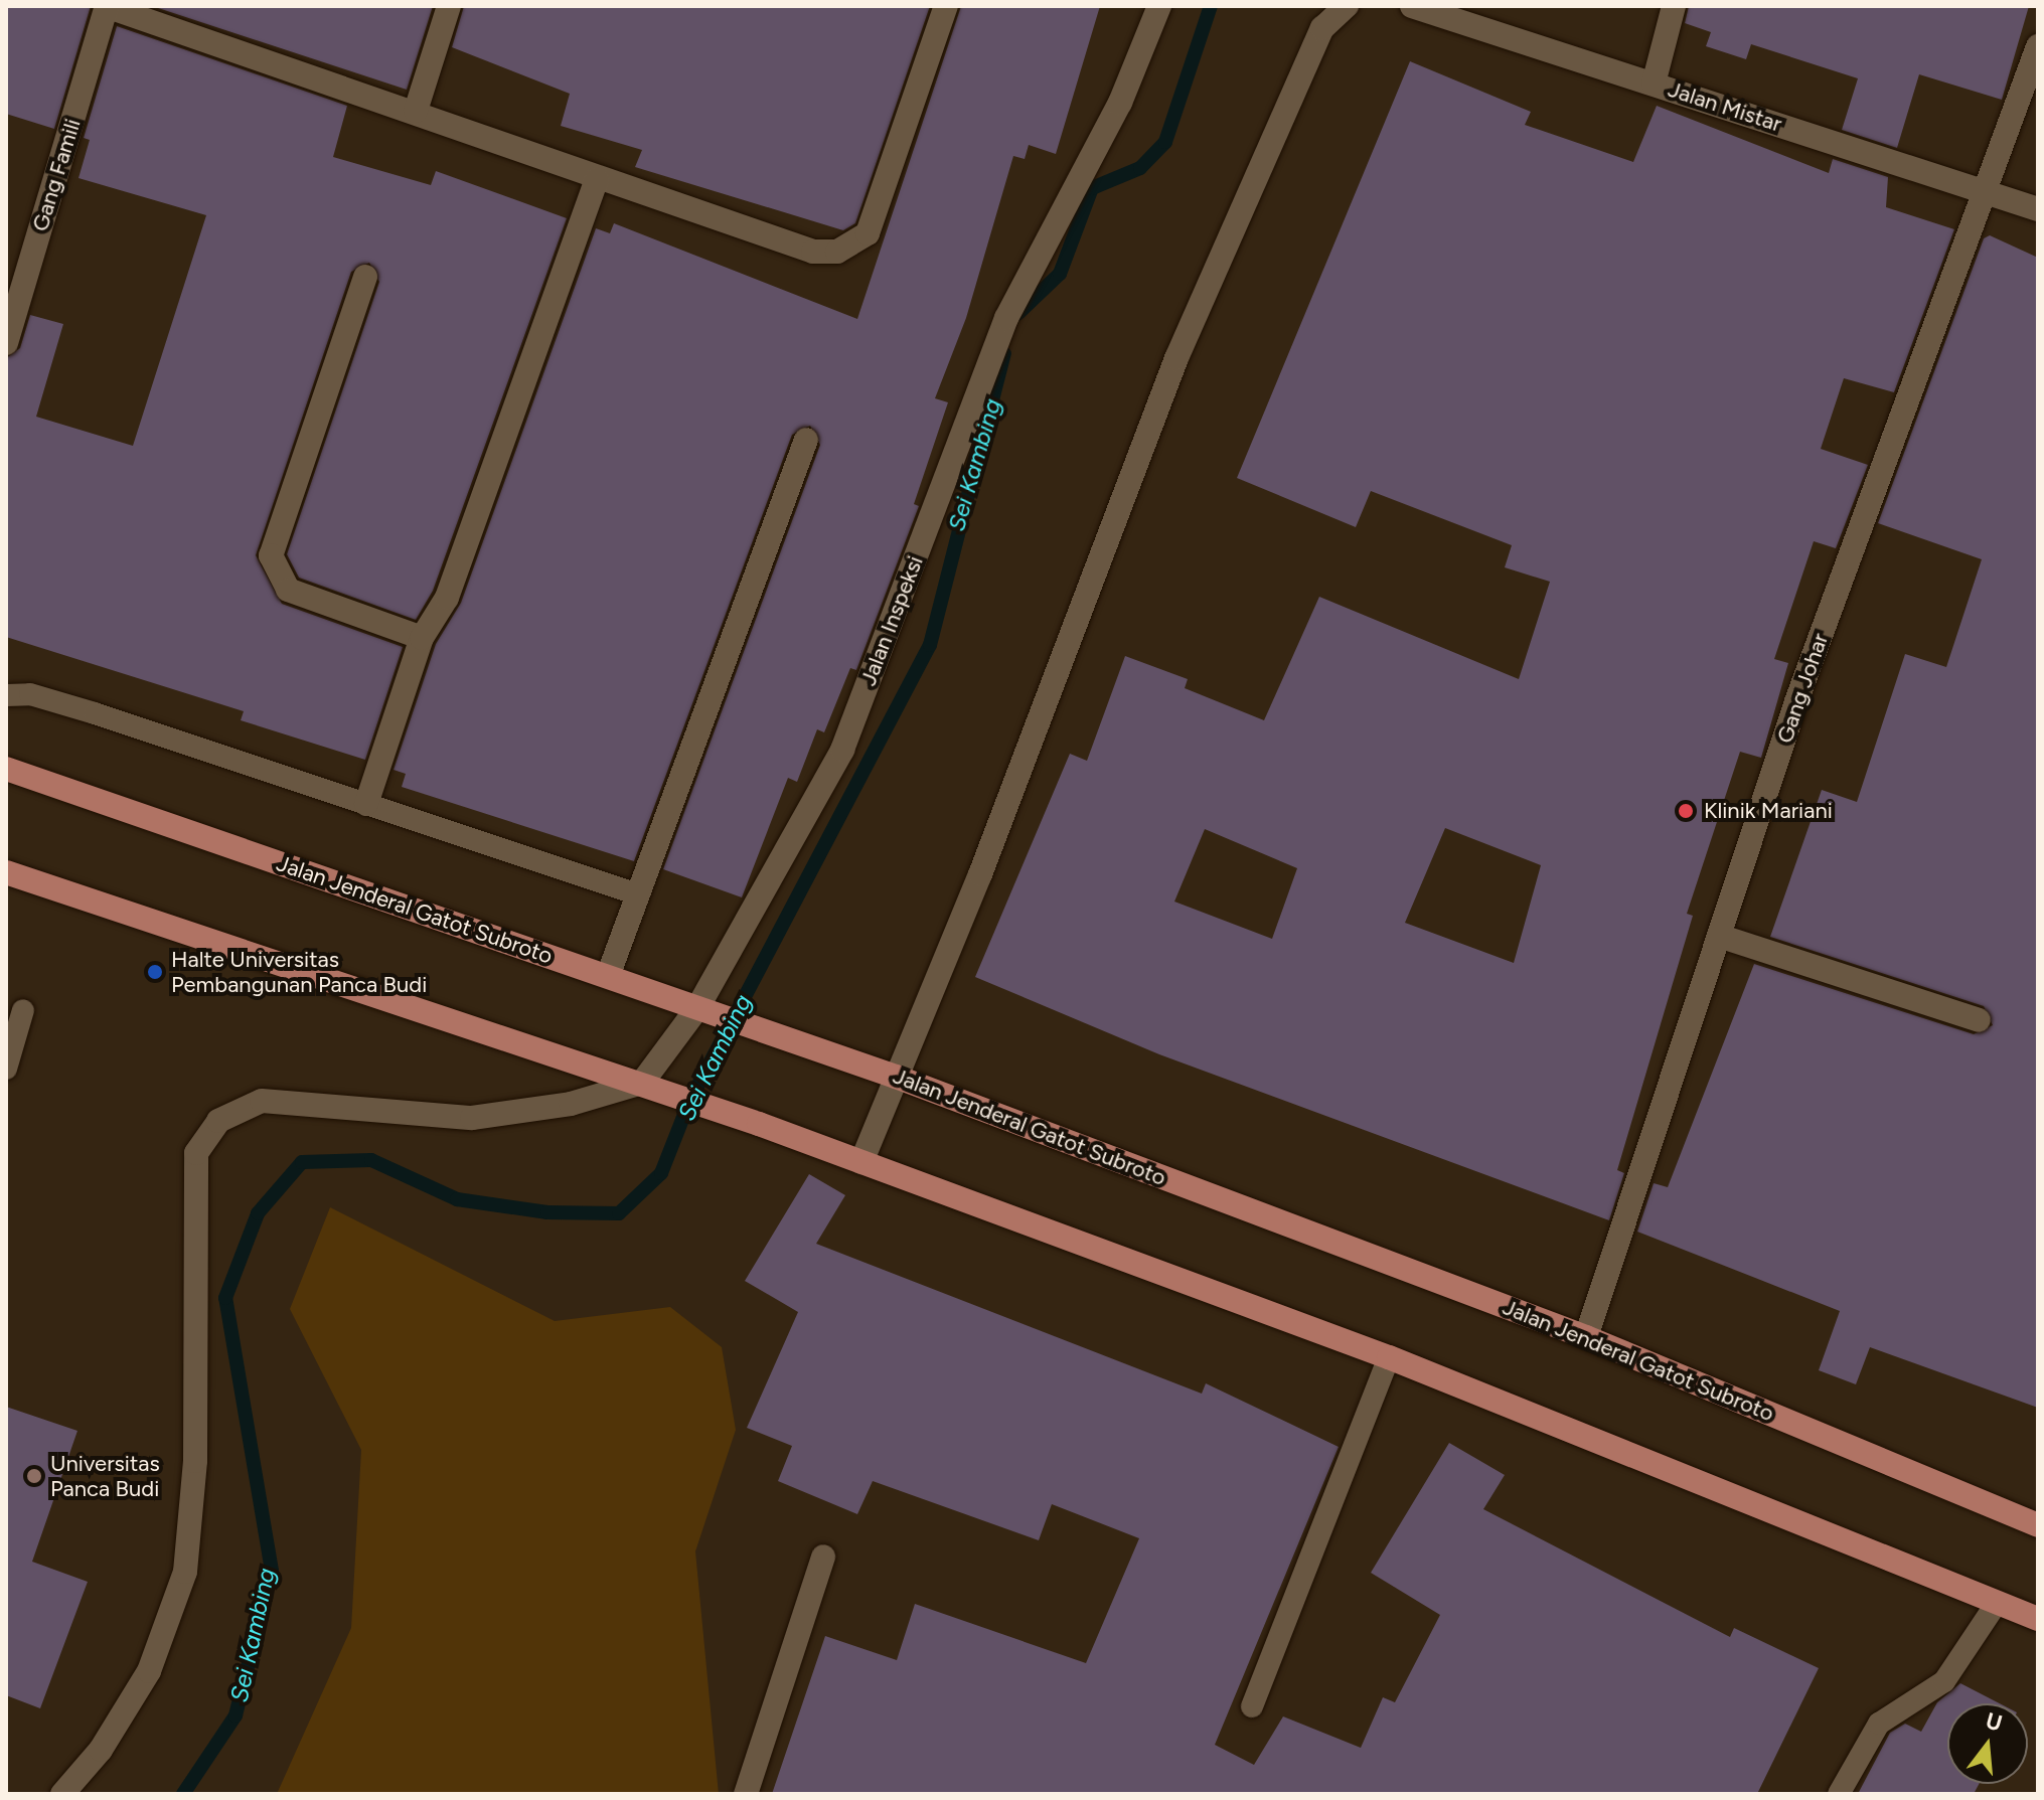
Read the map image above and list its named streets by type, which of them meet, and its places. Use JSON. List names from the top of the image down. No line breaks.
{"streets":{"main road":["Jalan Jenderal Gatot Subroto"],"street":["Jalan Mistar","Gang Famili","Jalan Inspeksi","Gang Johar"]},"crossings":[["Jalan Mistar","Gang Johar"],["Jalan Inspeksi","Jalan Jenderal Gatot Subroto"],["Gang Johar","Jalan Jenderal Gatot Subroto"]],"water":["Sei Kambing"],"places":["Klinik Mariani","Halte Universitas Pembangunan Panca Budi","Universitas Panca Budi"],"north":"top"}
